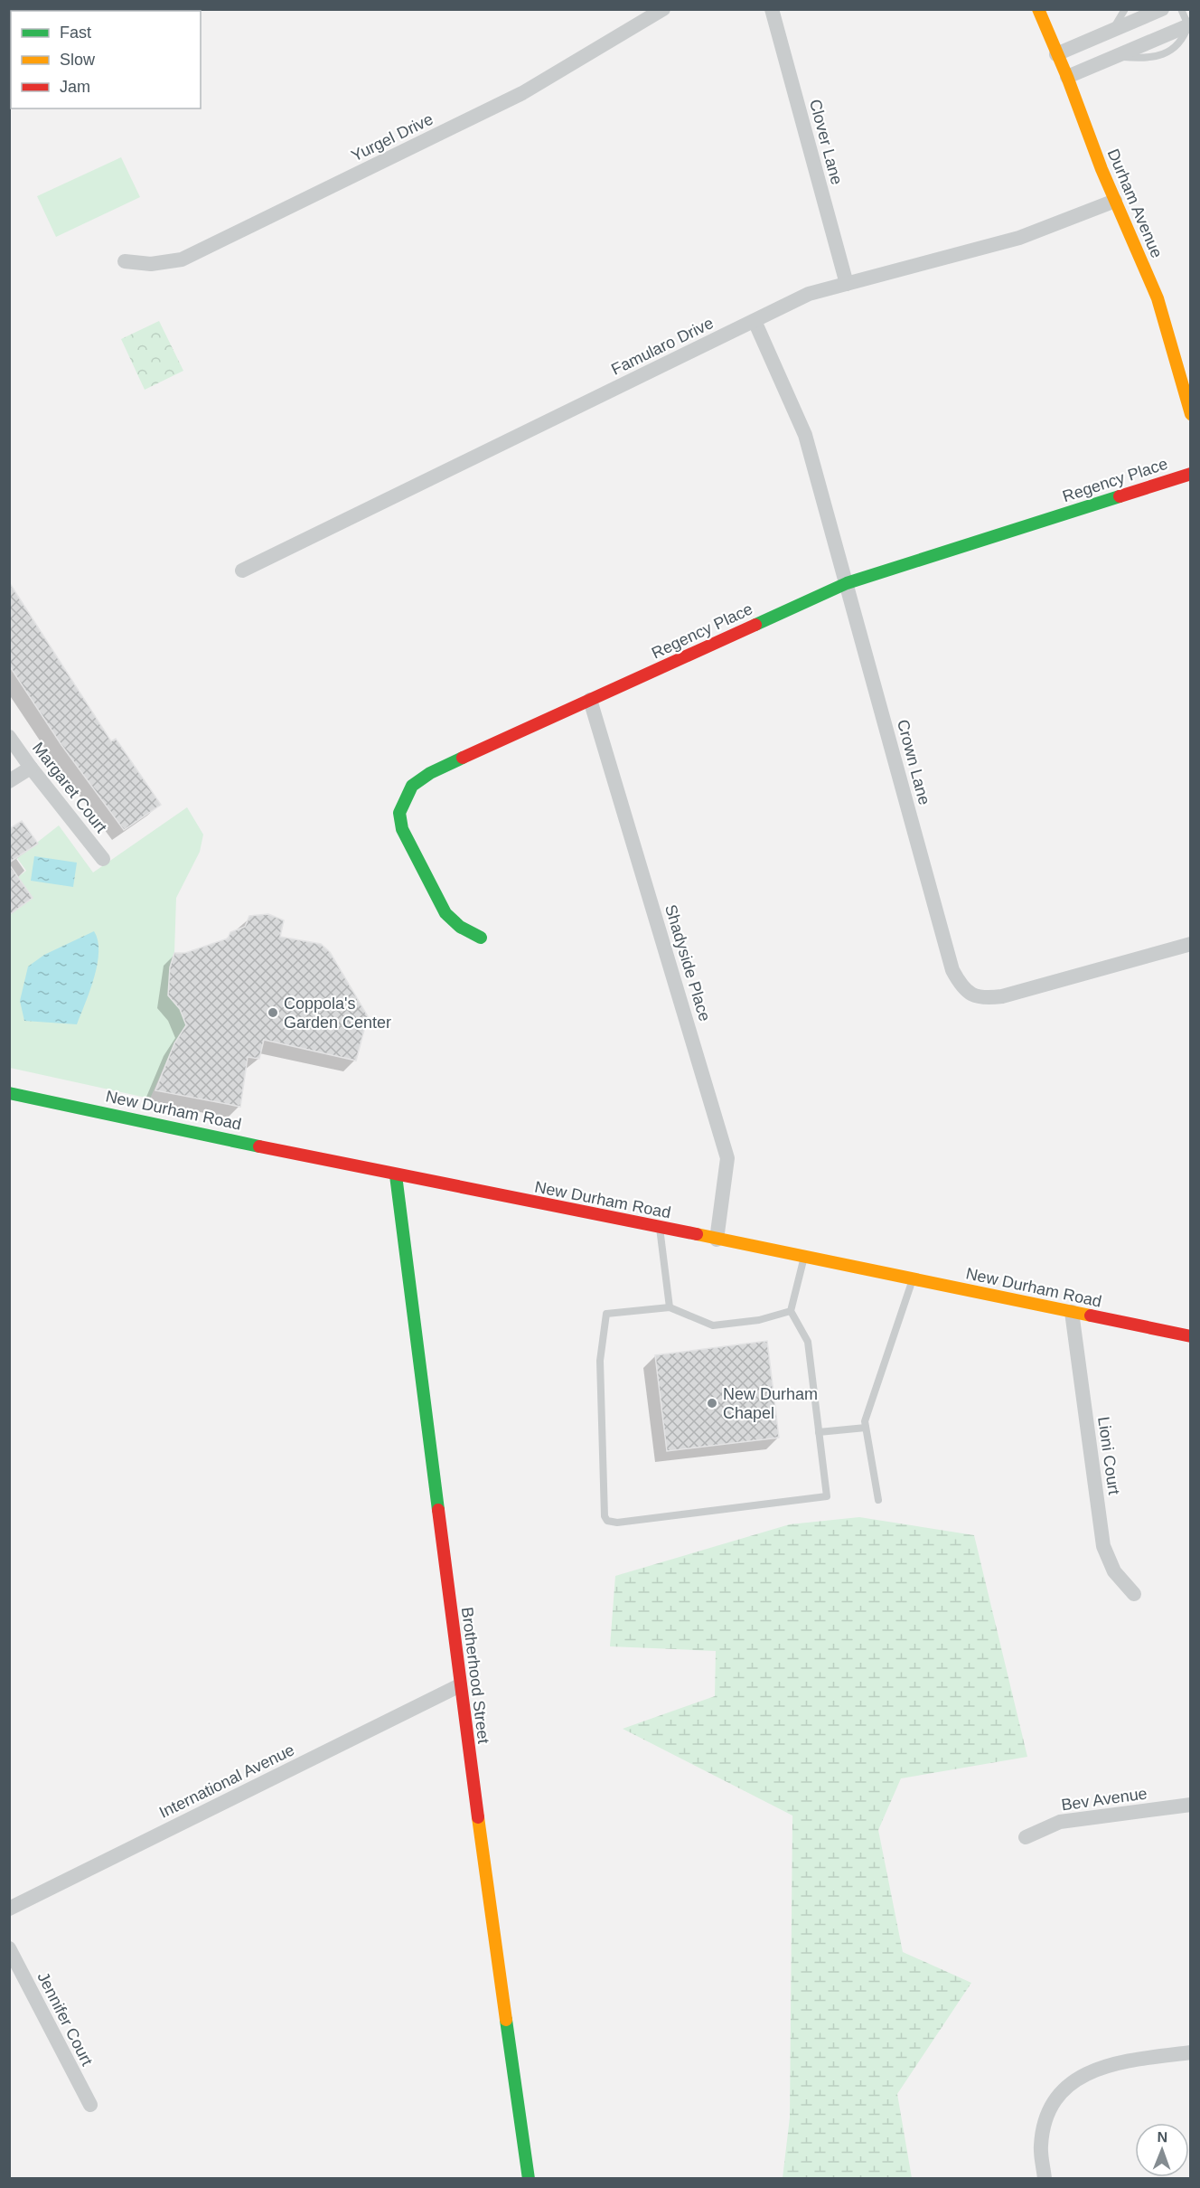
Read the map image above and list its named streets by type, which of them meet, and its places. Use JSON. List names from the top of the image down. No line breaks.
{"streets":{"street":["Yurgel Drive","Clover Lane","Durham Avenue","Famularo Drive","Regency Place","Crown Lane","Margaret Court","Shadyside Place","New Durham Road","Lioni Court","Brotherhood Street","International Avenue","Bev Avenue","Jennifer Court"]},"crossings":[["Clover Lane","Famularo Drive"],["Durham Avenue","Famularo Drive"],["Famularo Drive","Crown Lane"],["Regency Place","Crown Lane"],["Regency Place","Shadyside Place"],["Shadyside Place","New Durham Road"],["New Durham Road","Lioni Court"],["New Durham Road","Brotherhood Street"],["Brotherhood Street","International Avenue"]],"places":["Coppola's Garden Center","New Durham Chapel"],"legend":["Fast","Slow","Jam"],"north":"top"}
